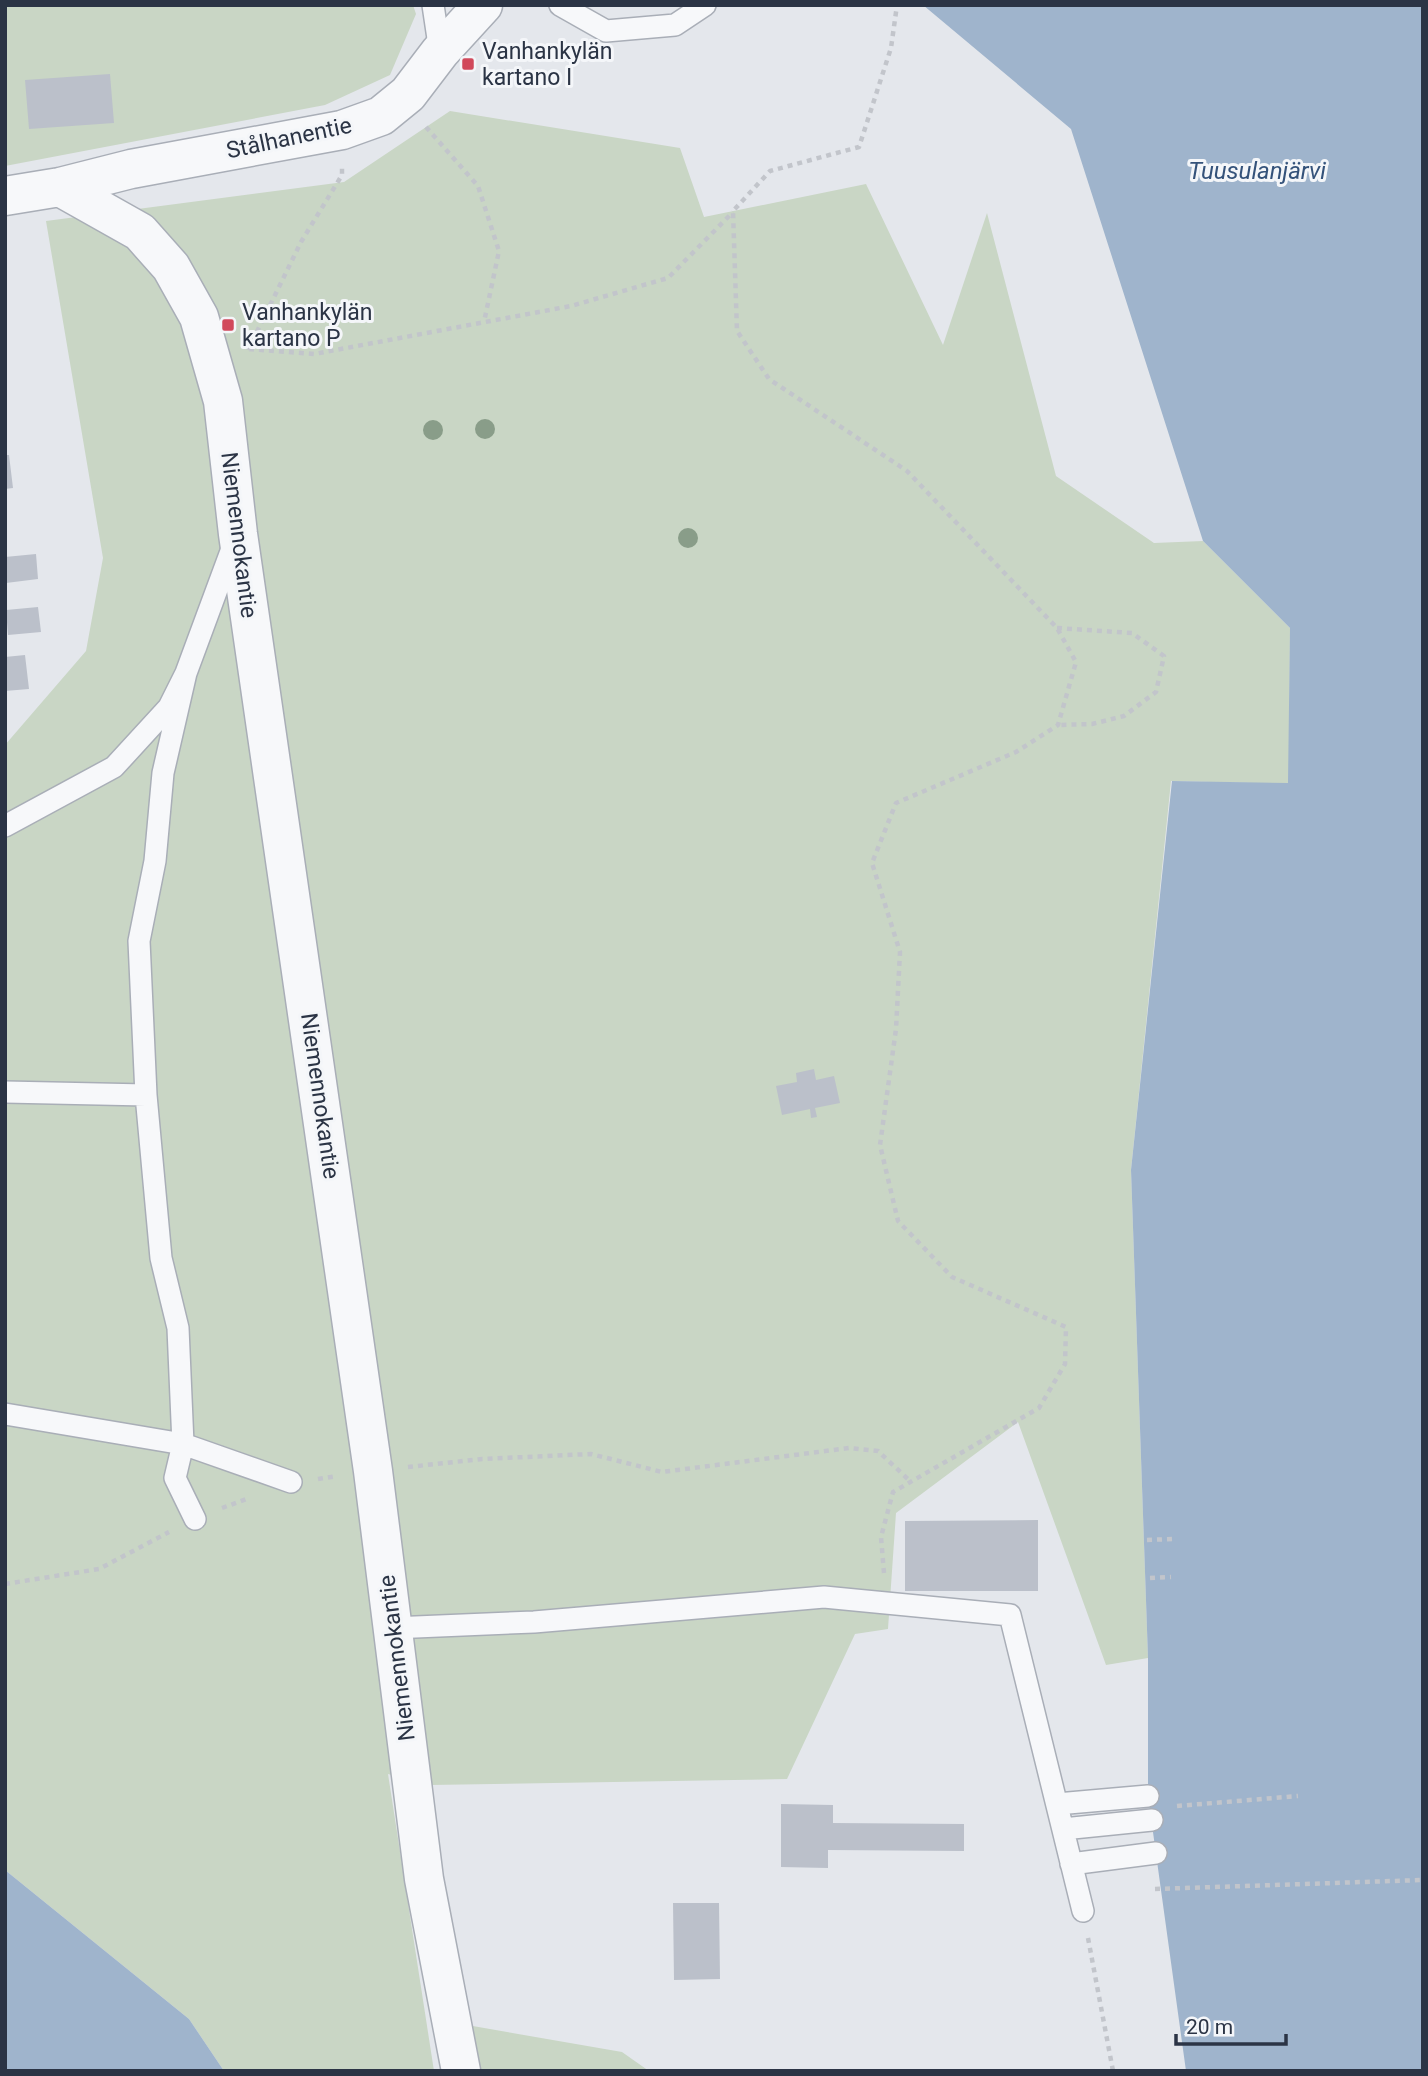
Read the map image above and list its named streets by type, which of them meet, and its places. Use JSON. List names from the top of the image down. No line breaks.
{"streets":{"street":["Stålhanentie","Niemennokantie"]},"crossings":[["Stålhanentie","Niemennokantie"]],"water":["Tuusulanjärvi"],"places":{"transit":["Vanhankylän kartano I","Vanhankylän kartano P"]},"scale_bar":"20 m"}
